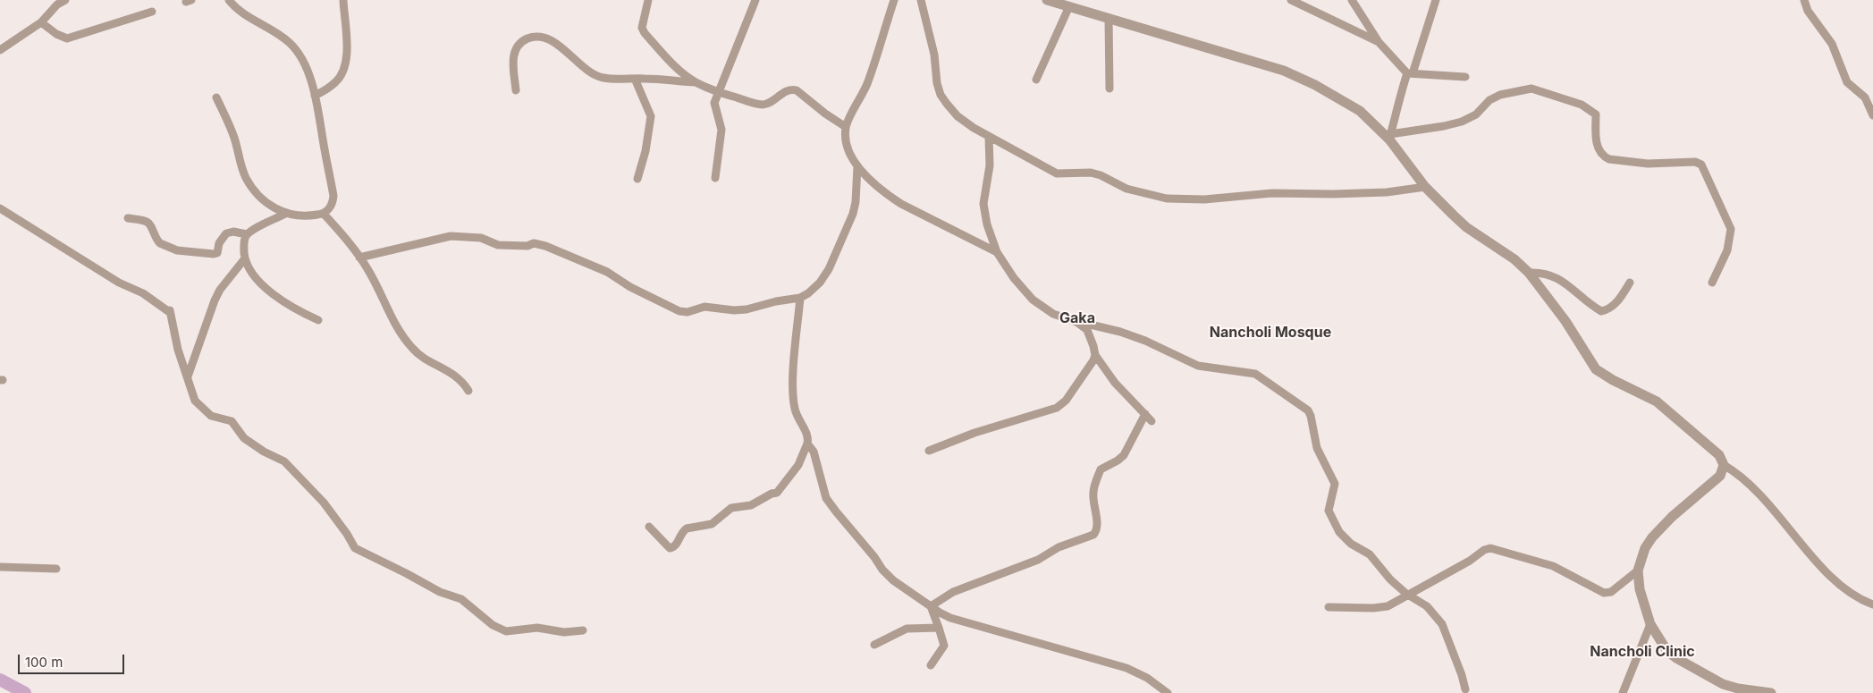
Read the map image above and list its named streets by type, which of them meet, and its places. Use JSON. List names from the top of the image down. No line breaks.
{"districts":["Gaka","Nancholi Mosque","Nancholi Clinic"],"scale_bar":"100 m"}
